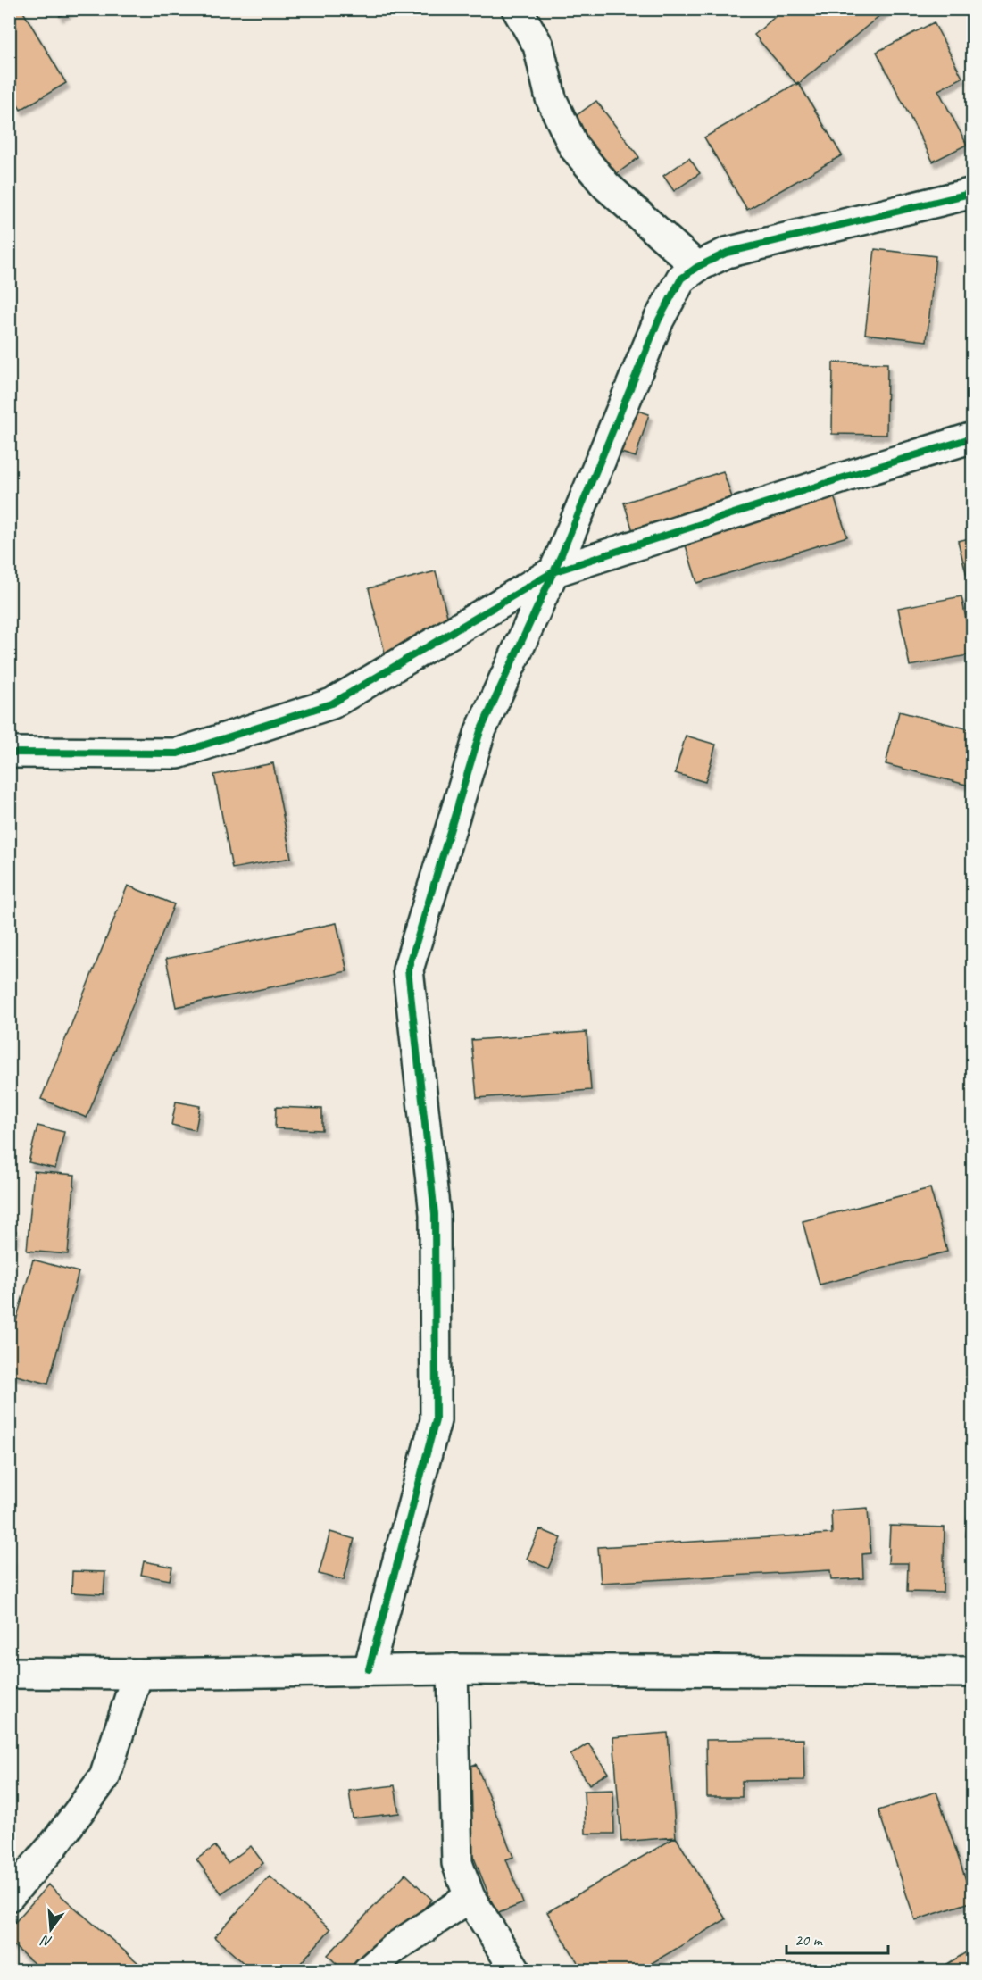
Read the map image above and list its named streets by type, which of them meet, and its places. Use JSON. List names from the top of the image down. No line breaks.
{"scale_bar":"20 m","north":"bottom"}
